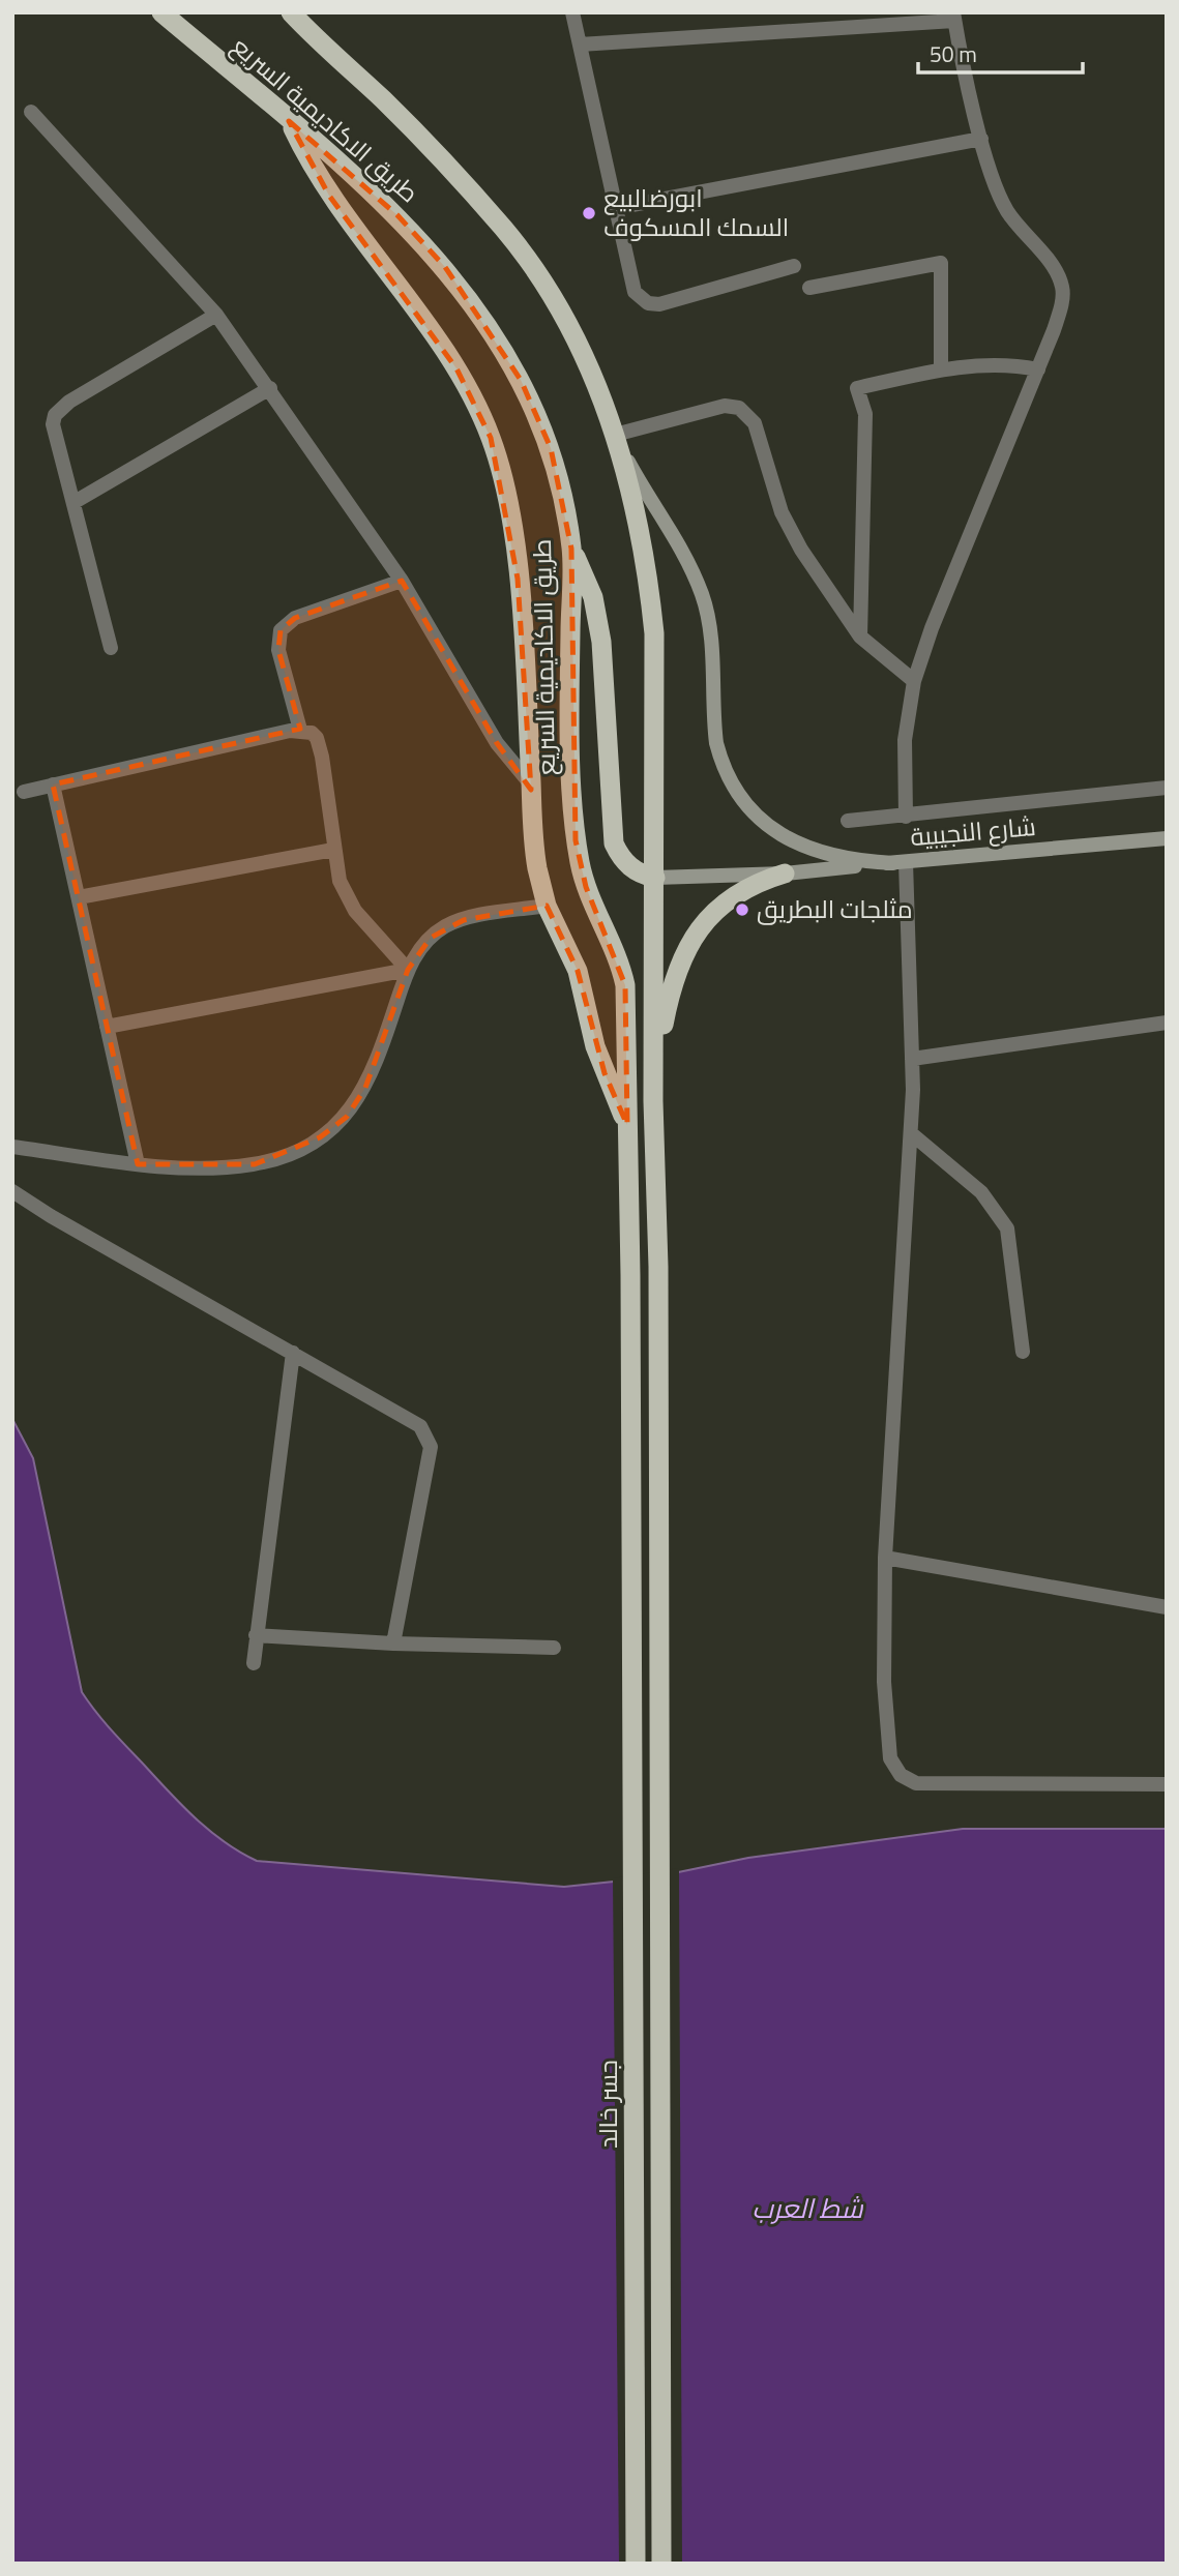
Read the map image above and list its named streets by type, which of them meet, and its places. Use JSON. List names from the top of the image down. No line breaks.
{"streets":{"highway":["طريق الاكاديمية السريع","جسر خالد"],"main road":["شارع النجيبية"]},"crossings":[["طريق الاكاديمية السريع","شارع النجيبية"],["طريق الاكاديمية السريع","جسر خالد"]],"water":["شط العرب"],"places":["ابورضالبيع السمك المسكوف","مثلجات البطريق"],"scale_bar":"50 m"}
